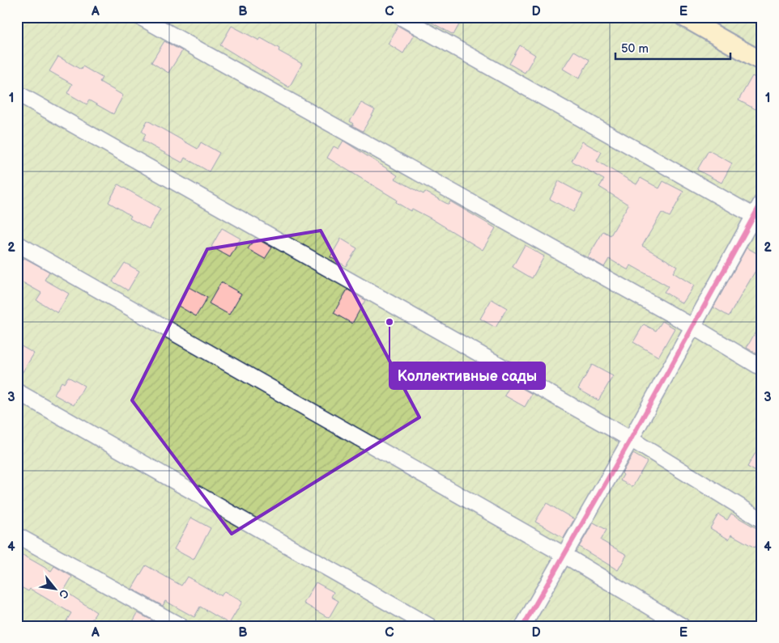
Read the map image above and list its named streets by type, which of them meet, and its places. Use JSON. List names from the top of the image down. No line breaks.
{"places":["Коллективные сады"],"scale_bar":"50 m","north":"bottom right","grid":{"columns":["A","B","C","D","E"],"rows":["1","2","3","4"]}}
